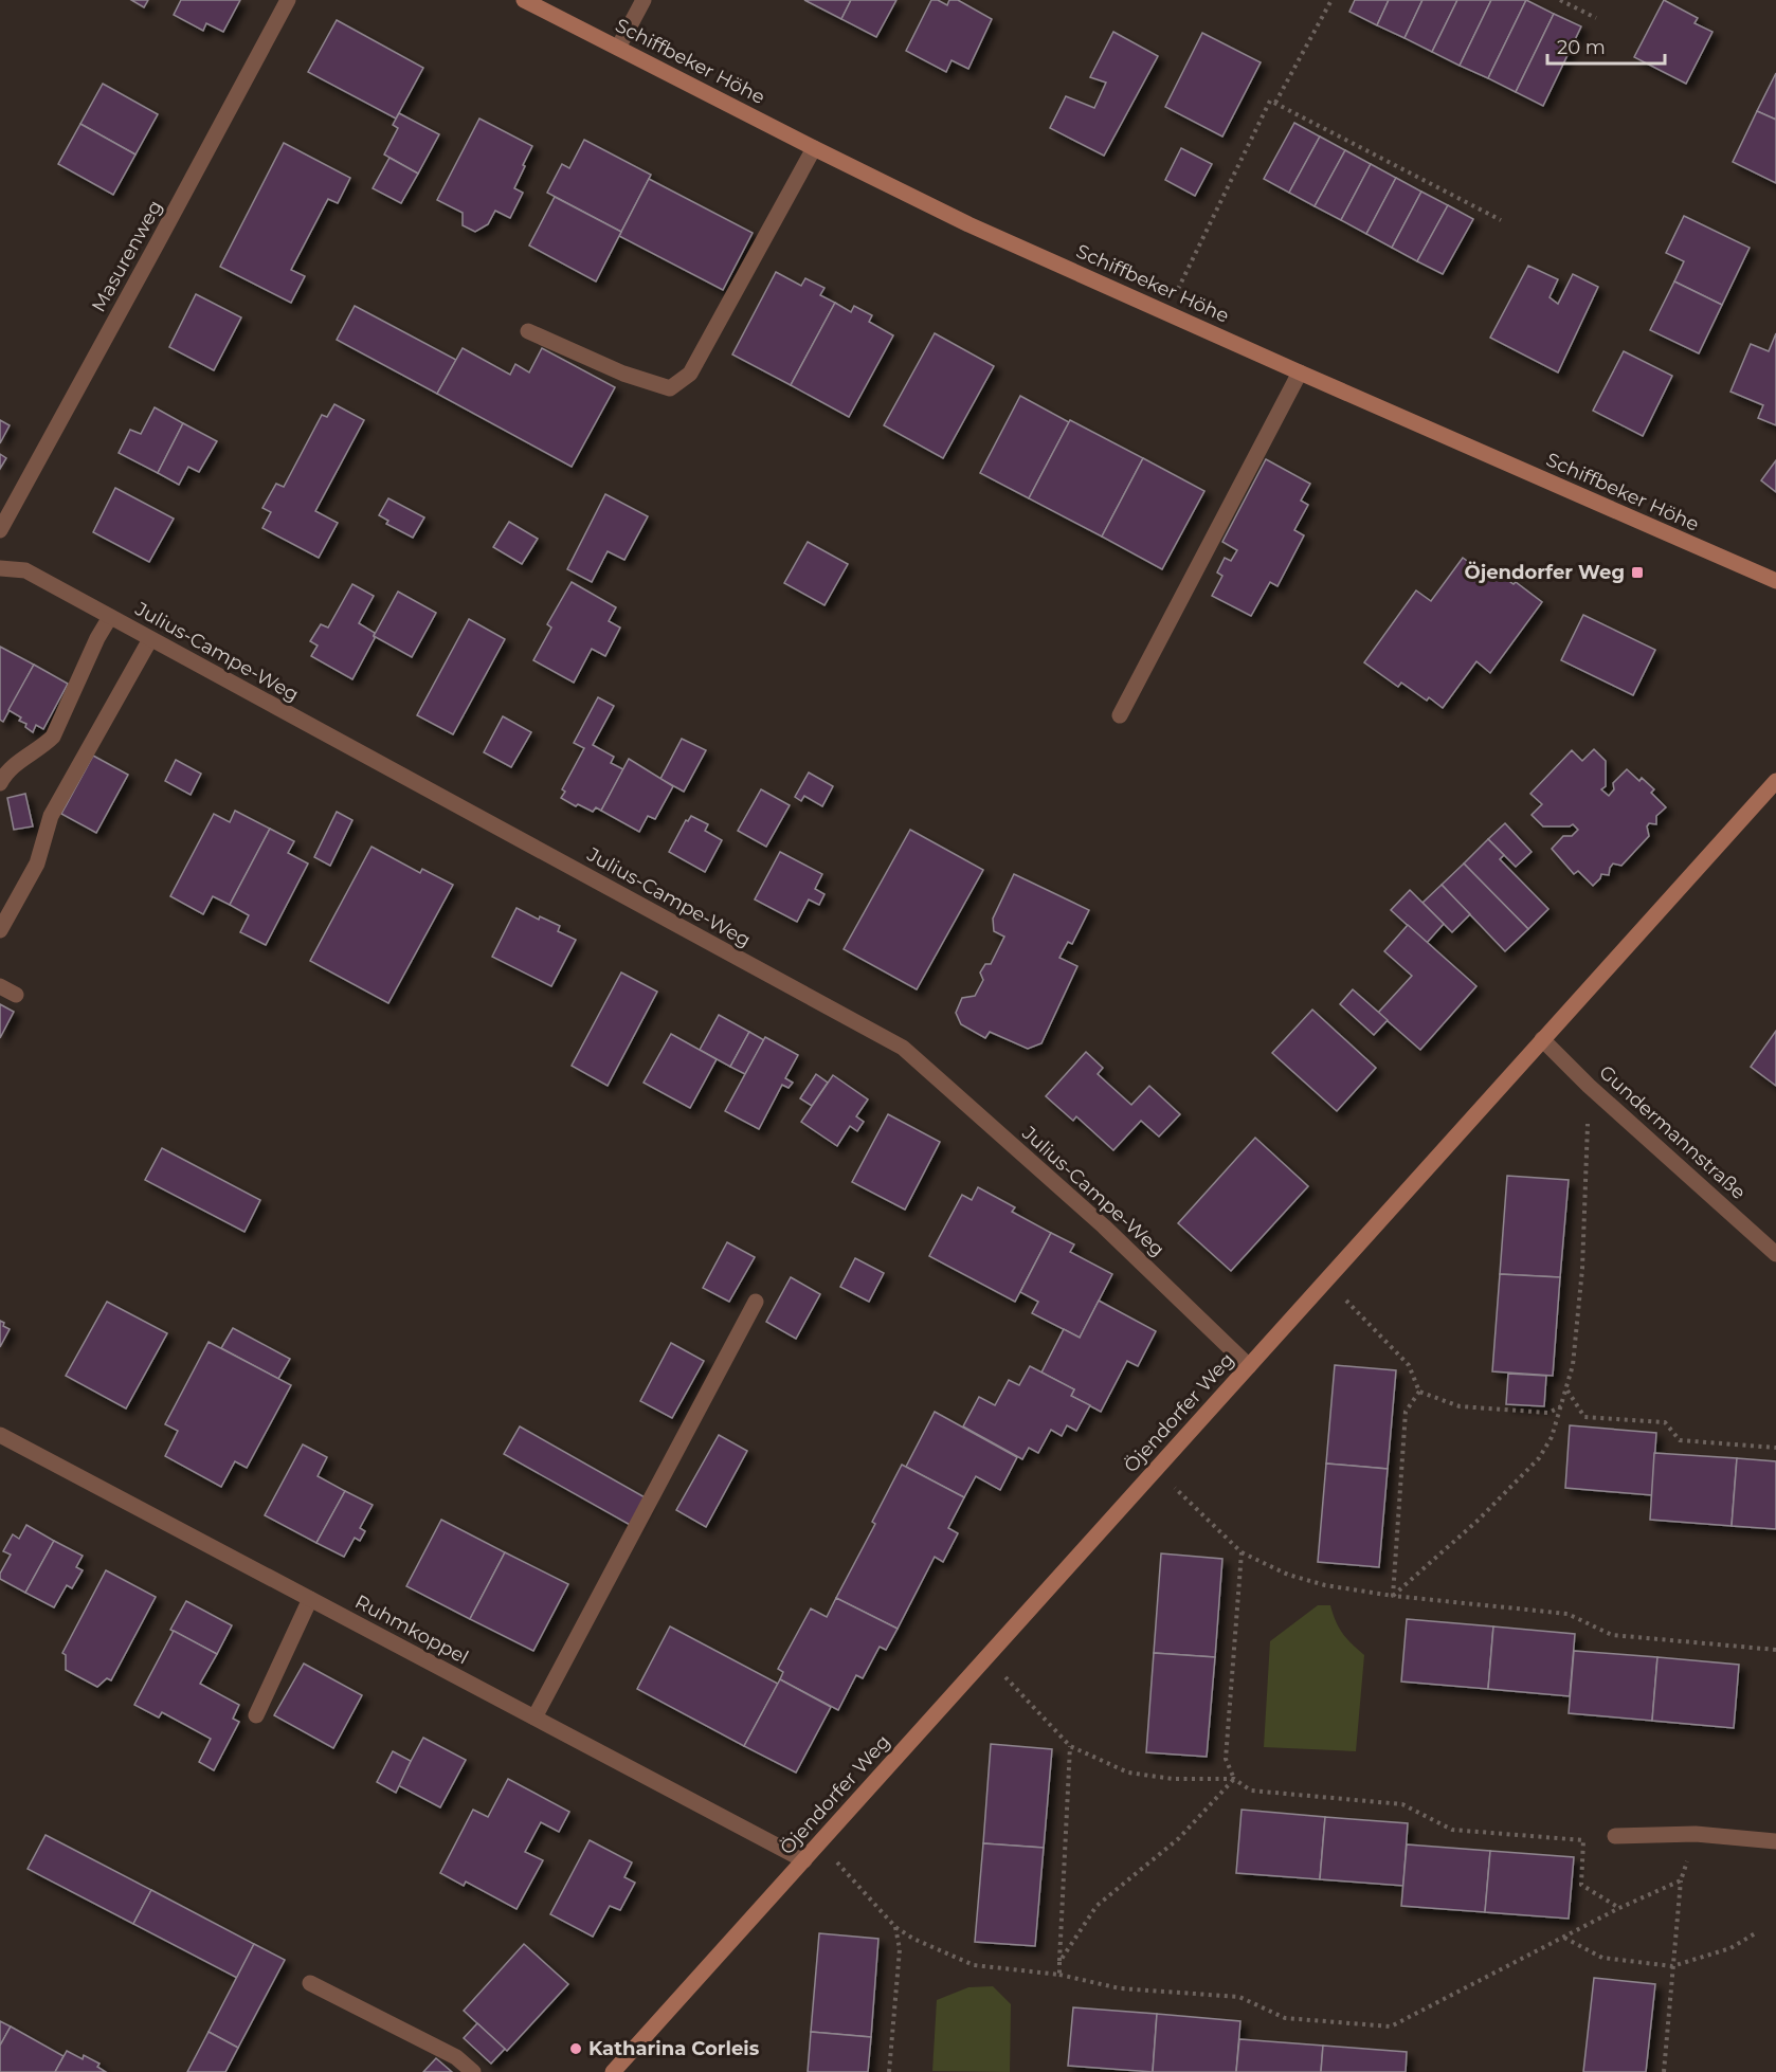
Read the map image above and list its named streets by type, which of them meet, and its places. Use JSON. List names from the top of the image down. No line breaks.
{"streets":{"street":["Schiffbeker Höhe","Masurenweg","Julius-Campe-Weg","Gundermannstraße","Öjendorfer Weg","Ruhmkoppel"]},"crossings":[["Julius-Campe-Weg","Öjendorfer Weg"],["Gundermannstraße","Öjendorfer Weg"],["Öjendorfer Weg","Ruhmkoppel"]],"places":{"transit":["Öjendorfer Weg"],"other":["Katharina Corleis"]},"scale_bar":"20 m"}
